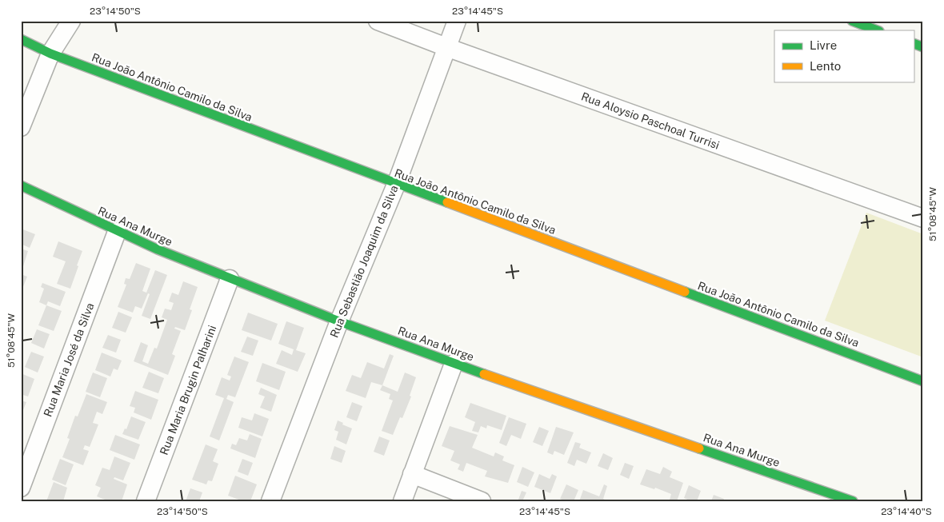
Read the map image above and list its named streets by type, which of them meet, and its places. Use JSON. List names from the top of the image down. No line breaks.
{"streets":{"street":["Rua João Antônio Camilo da Silva","Rua Aloysio Paschoal Turrisi","Rua Ana Murge","Rua Sebastião Joaquim da Silva","Rua Maria José da Silva","Rua Maria Brugin Palharini"]},"crossings":[["Rua João Antônio Camilo da Silva","Rua Sebastião Joaquim da Silva"],["Rua Aloysio Paschoal Turrisi","Rua Sebastião Joaquim da Silva"],["Rua Ana Murge","Rua Sebastião Joaquim da Silva"],["Rua Ana Murge","Rua Maria José da Silva"],["Rua Ana Murge","Rua Maria Brugin Palharini"]],"legend":["Livre","Lento"],"coordinates":["23°14'50\"S","23°14'45\"S","51°08'45\"W","23°14'40\"S"]}
